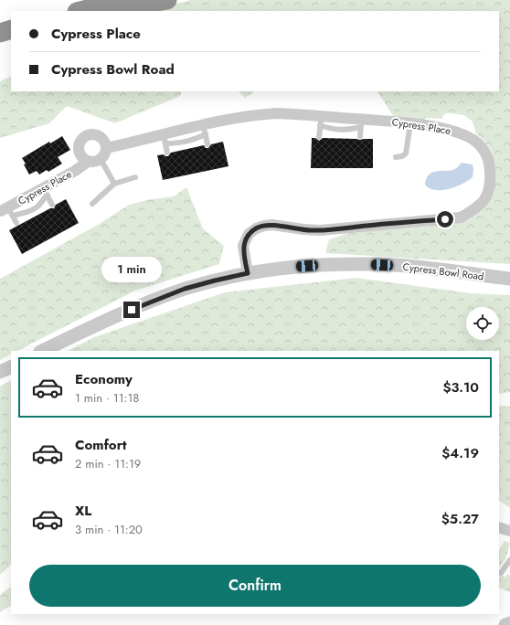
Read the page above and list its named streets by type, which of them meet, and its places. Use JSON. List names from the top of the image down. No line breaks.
{"streets":{"street":["Cypress Place","Cypress Bowl Road"]},"crossings":[["Cypress Place","Cypress Bowl Road"]],"page":{"banner":["Cypress Place","Cypress Bowl Road"],"bubble":"1 min","list":[{"name":"Economy","note":"1 min · 11:18","value":"$3.10"},{"name":"Comfort","note":"2 min · 11:19","value":"$4.19"},{"name":"XL","note":"3 min · 11:20","value":"$5.27"}],"buttons":"Confirm"}}
